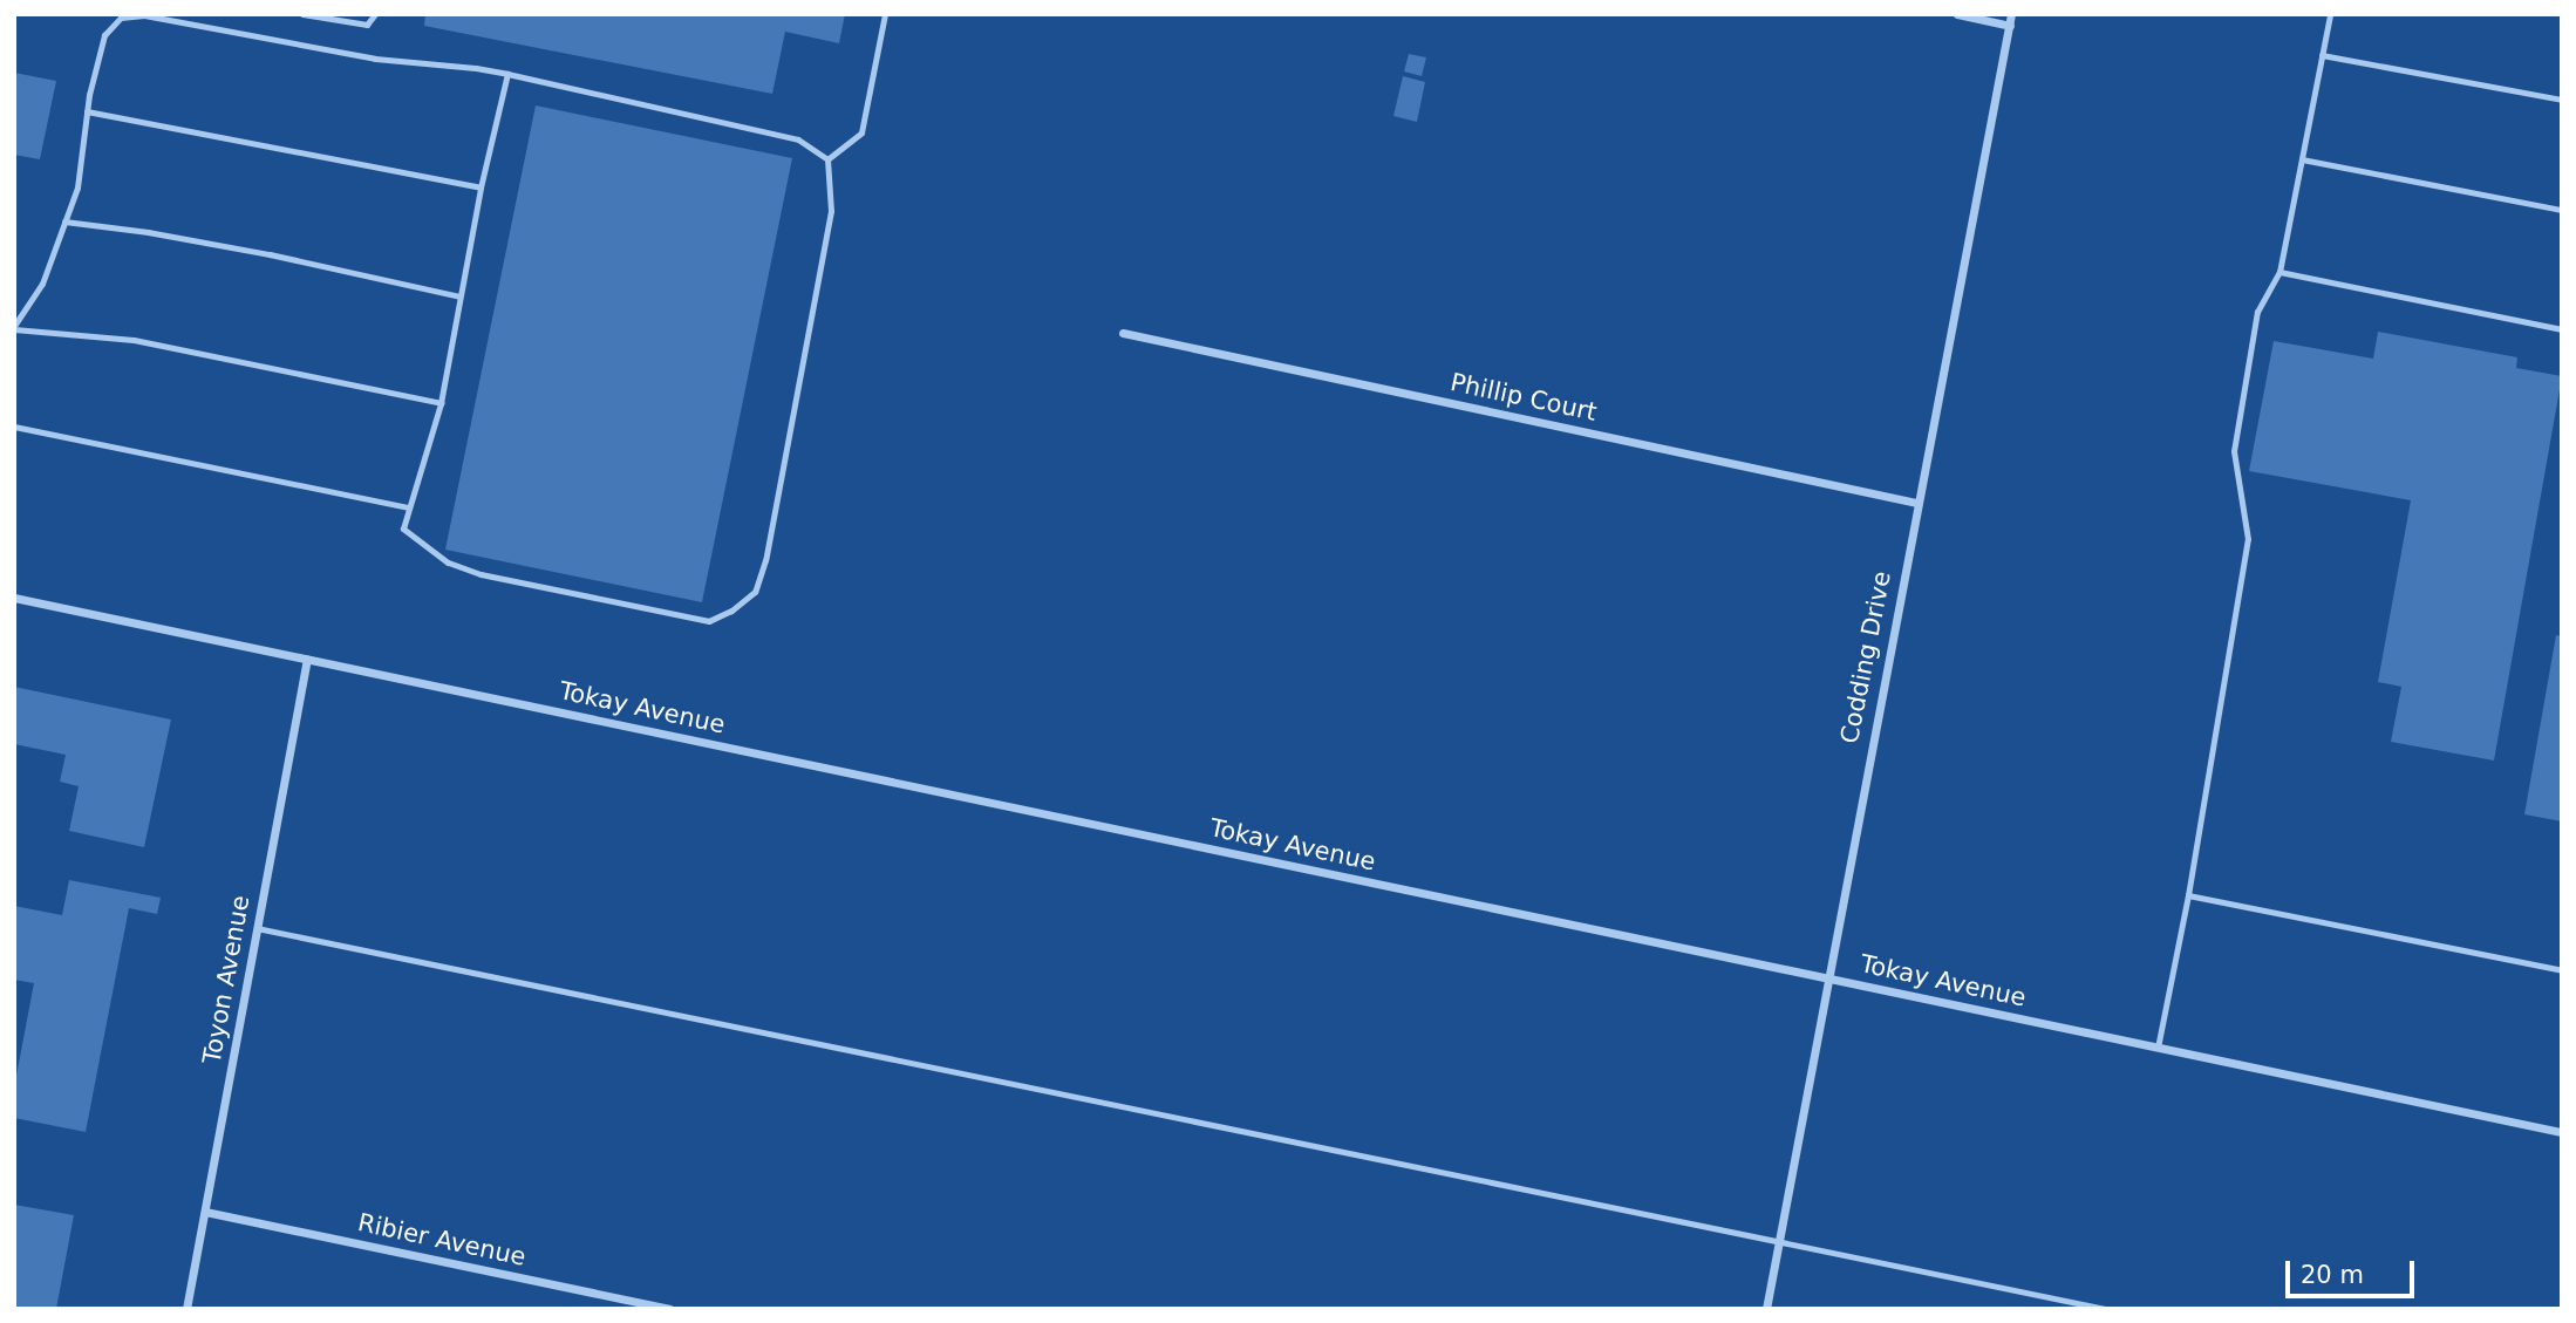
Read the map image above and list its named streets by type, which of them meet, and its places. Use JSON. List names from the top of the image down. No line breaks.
{"streets":{"street":["Phillip Court","Codding Drive","Tokay Avenue","Toyon Avenue","Ribier Avenue"]},"crossings":[["Phillip Court","Codding Drive"],["Codding Drive","Tokay Avenue"],["Tokay Avenue","Toyon Avenue"],["Toyon Avenue","Ribier Avenue"]],"scale_bar":"20 m"}
